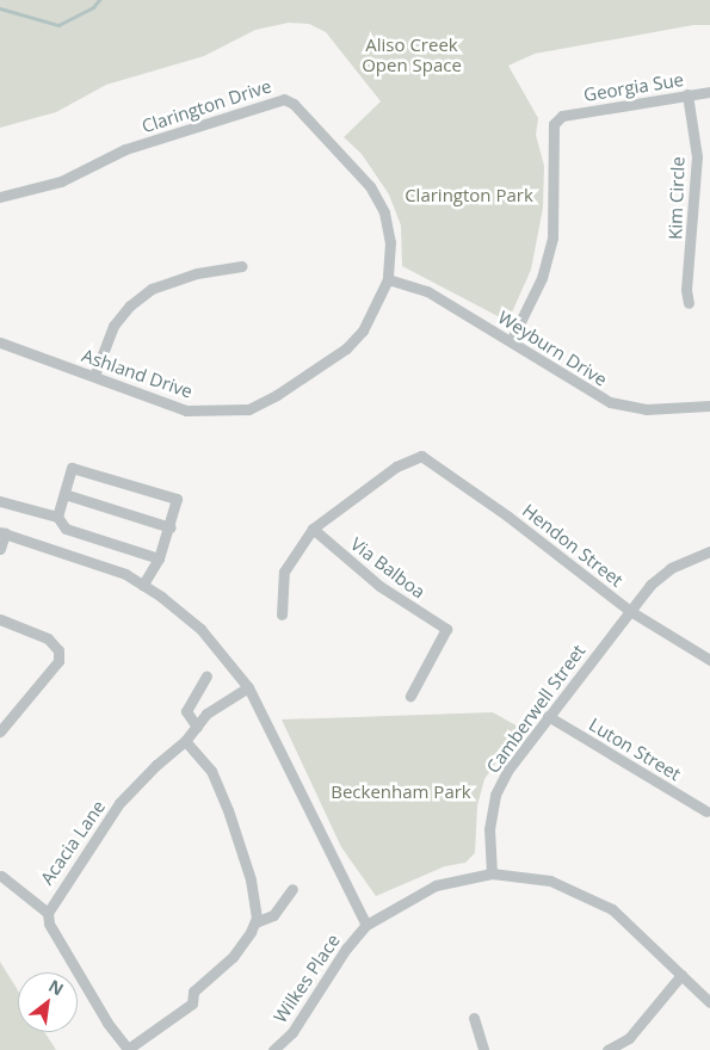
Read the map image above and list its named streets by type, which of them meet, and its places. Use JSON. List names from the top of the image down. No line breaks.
{"streets":{"street":["Georgia Sue","Clarington Drive","Kim Circle","Weyburn Drive","Ashland Drive","Hendon Street","Via Balboa","Camberwell Street","Luton Street","Acacia Lane","Wilkes Place"]},"crossings":[["Georgia Sue","Kim Circle"],["Georgia Sue","Weyburn Drive"],["Clarington Drive","Weyburn Drive"],["Clarington Drive","Ashland Drive"],["Weyburn Drive","Ashland Drive"],["Hendon Street","Via Balboa"],["Hendon Street","Camberwell Street"],["Camberwell Street","Luton Street"]],"parks":["Aliso Creek Open Space","Clarington Park","Beckenham Park"],"north":"top right"}
